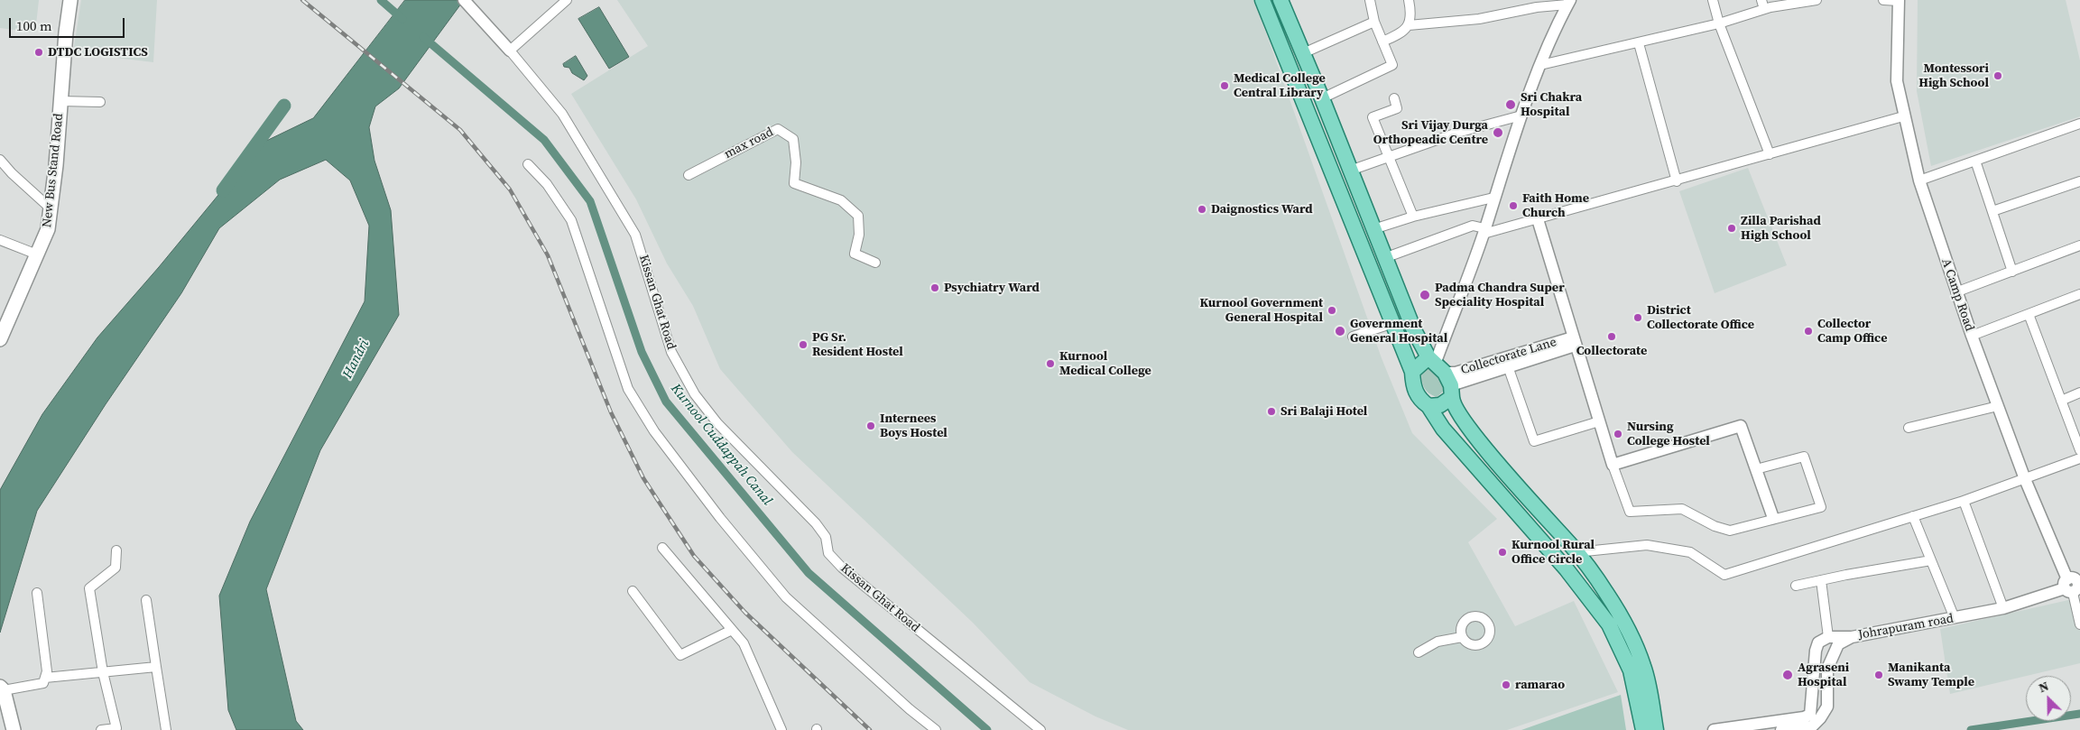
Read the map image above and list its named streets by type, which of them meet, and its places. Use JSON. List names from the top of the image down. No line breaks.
{"streets":{"main road":["New Bus Stand Road"],"street":["max road","A Camp Road","Kissan Ghat Road","Collectorate Lane","Johrapuram road"]},"crossings":[["A Camp Road","Johrapuram road"]],"water":["Handri","Kurnool Cuddappah Canal"],"places":["DTDC LOGISTICS","Montessori High School","Medical College Central Library","Sri Chakra Hospital","Sri Vijay Durga Orthopeadic Centre","Faith Home Church","Daignostics Ward","Zilla Parishad High School","Psychiatry Ward","Padma Chandra Super Speciality Hospital","Kurnool Government General Hospital","District Collectorate Office","Government General Hospital","Collector Camp Office","Collectorate","PG Sr. Resident Hostel","Kurnool Medical College","Sri Balaji Hotel","Internees Boys Hostel","Nursing College Hostel","Kurnool Rural Office Circle","Agraseni Hospital","Manikanta Swamy Temple","ramarao"],"scale_bar":"100 m","north":"top left"}
